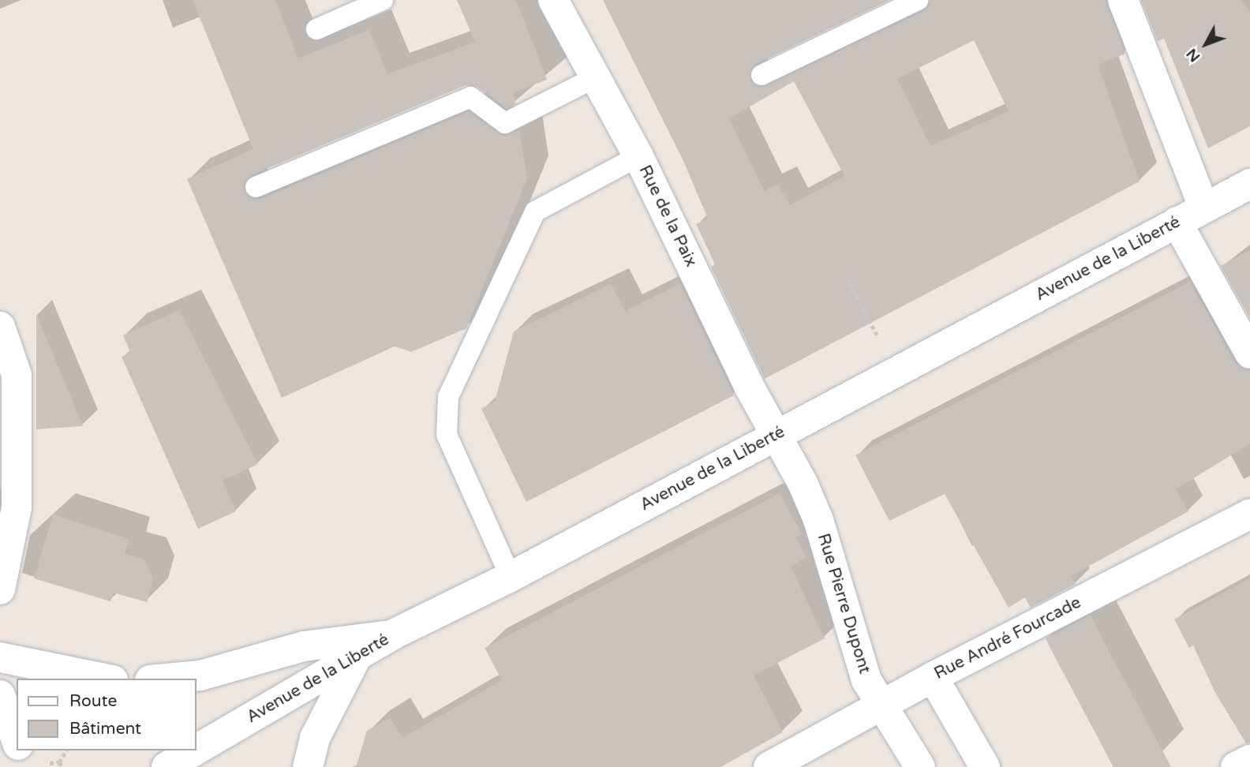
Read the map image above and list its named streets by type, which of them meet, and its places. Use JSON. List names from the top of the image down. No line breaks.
{"streets":{"street":["Rue de la Paix","Avenue de la Liberté","Rue Pierre Dupont","Rue André Fourcade"]},"crossings":[["Rue de la Paix","Avenue de la Liberté"],["Rue de la Paix","Rue Pierre Dupont"],["Avenue de la Liberté","Rue Pierre Dupont"],["Rue Pierre Dupont","Rue André Fourcade"]],"legend":["Route","Bâtiment"],"north":"bottom left"}
